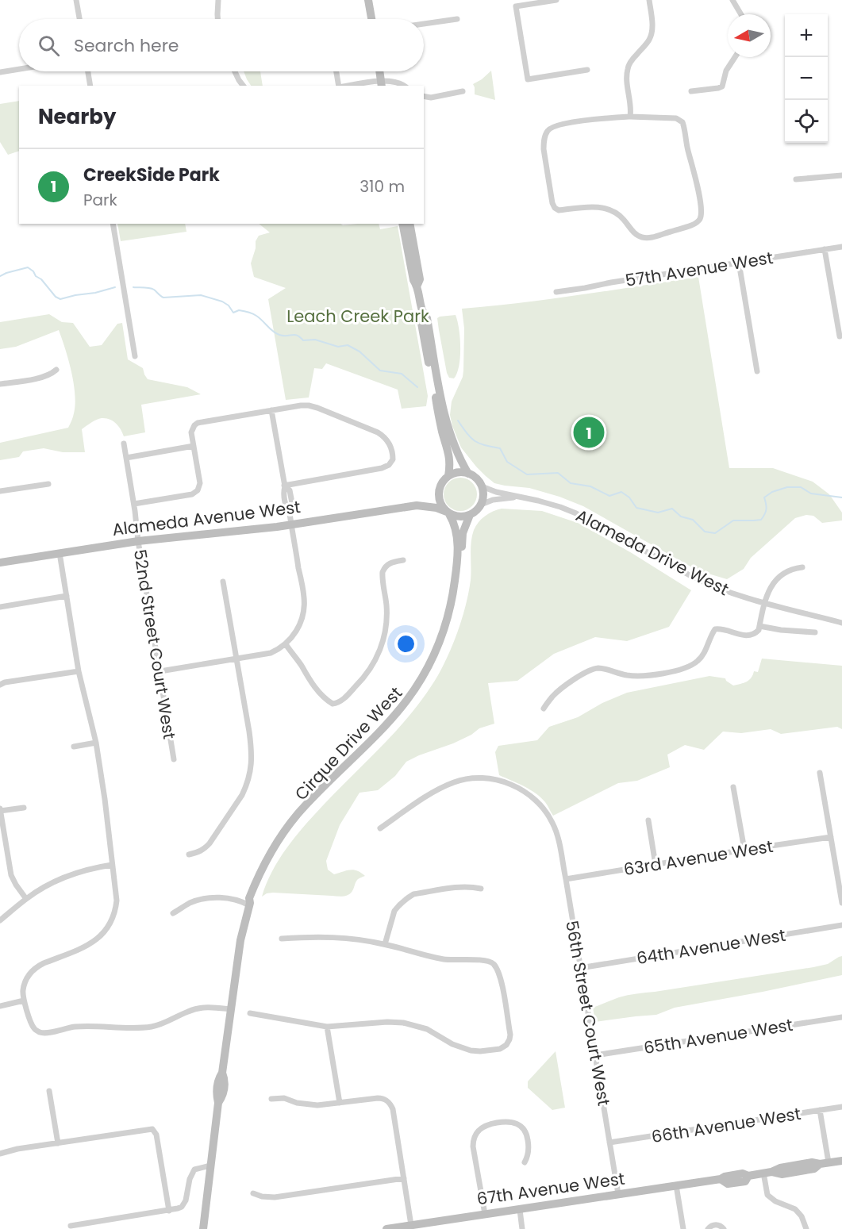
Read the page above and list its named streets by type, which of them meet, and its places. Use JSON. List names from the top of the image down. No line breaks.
{"streets":{"main road":["Alameda Avenue West","Cirque Drive West","67th Avenue West"],"street":["57th Avenue West","Alameda Drive West","52nd Street Court West","63rd Avenue West","64th Avenue West","56th Street Court West","65th Avenue West","66th Avenue West"]},"crossings":[["Alameda Avenue West","Alameda Drive West"],["Alameda Avenue West","52nd Street Court West"],["Alameda Avenue West","Cirque Drive West"],["Alameda Drive West","Cirque Drive West"],["63rd Avenue West","56th Street Court West"],["64th Avenue West","56th Street Court West"],["56th Street Court West","65th Avenue West"],["56th Street Court West","66th Avenue West"],["56th Street Court West","67th Avenue West"]],"parks":["Leach Creek Park"],"north":"left","page":{"map_buttons":["+","−"],"search":"Search here","heading":"Nearby","list":[{"mark":"1","name":"CreekSide Park","note":"Park","value":"310 m"}],"pins":"1"}}
